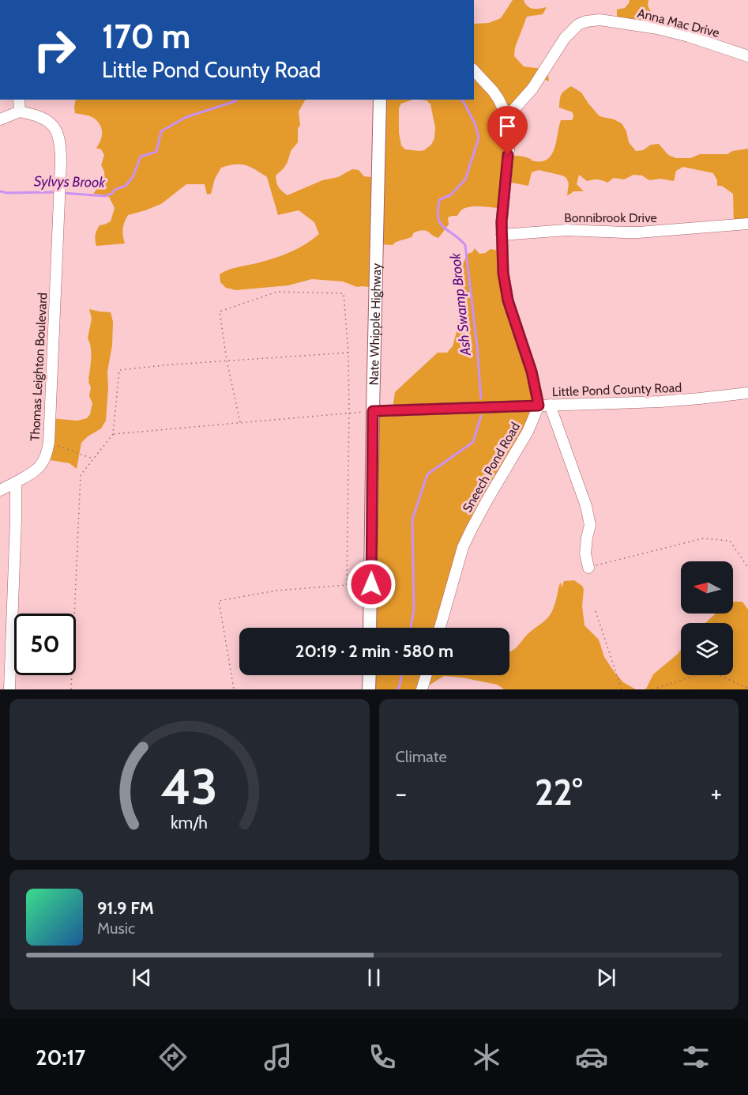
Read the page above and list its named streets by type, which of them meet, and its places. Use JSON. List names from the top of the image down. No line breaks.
{"streets":{"main road":["Nate Whipple Highway"],"street":["Anna Mac Drive","Bonnibrook Drive","Thomas Leighton Boulevard","Little Pond County Road","Sneech Pond Road"]},"crossings":[["Nate Whipple Highway","Little Pond County Road"],["Little Pond County Road","Sneech Pond Road"]],"water":["Sylvys Brook","Ash Swamp Brook"],"north":"left","page":{"turn":["170 m","Little Pond County Road"],"limit":"50","trip":"20:19 · 2 min · 580 m","tile":"Climate","heat":["−","22°","+"],"song":["91.9 FM","Music"],"tabs":"20:17","gauge":["43","km/h"]}}
